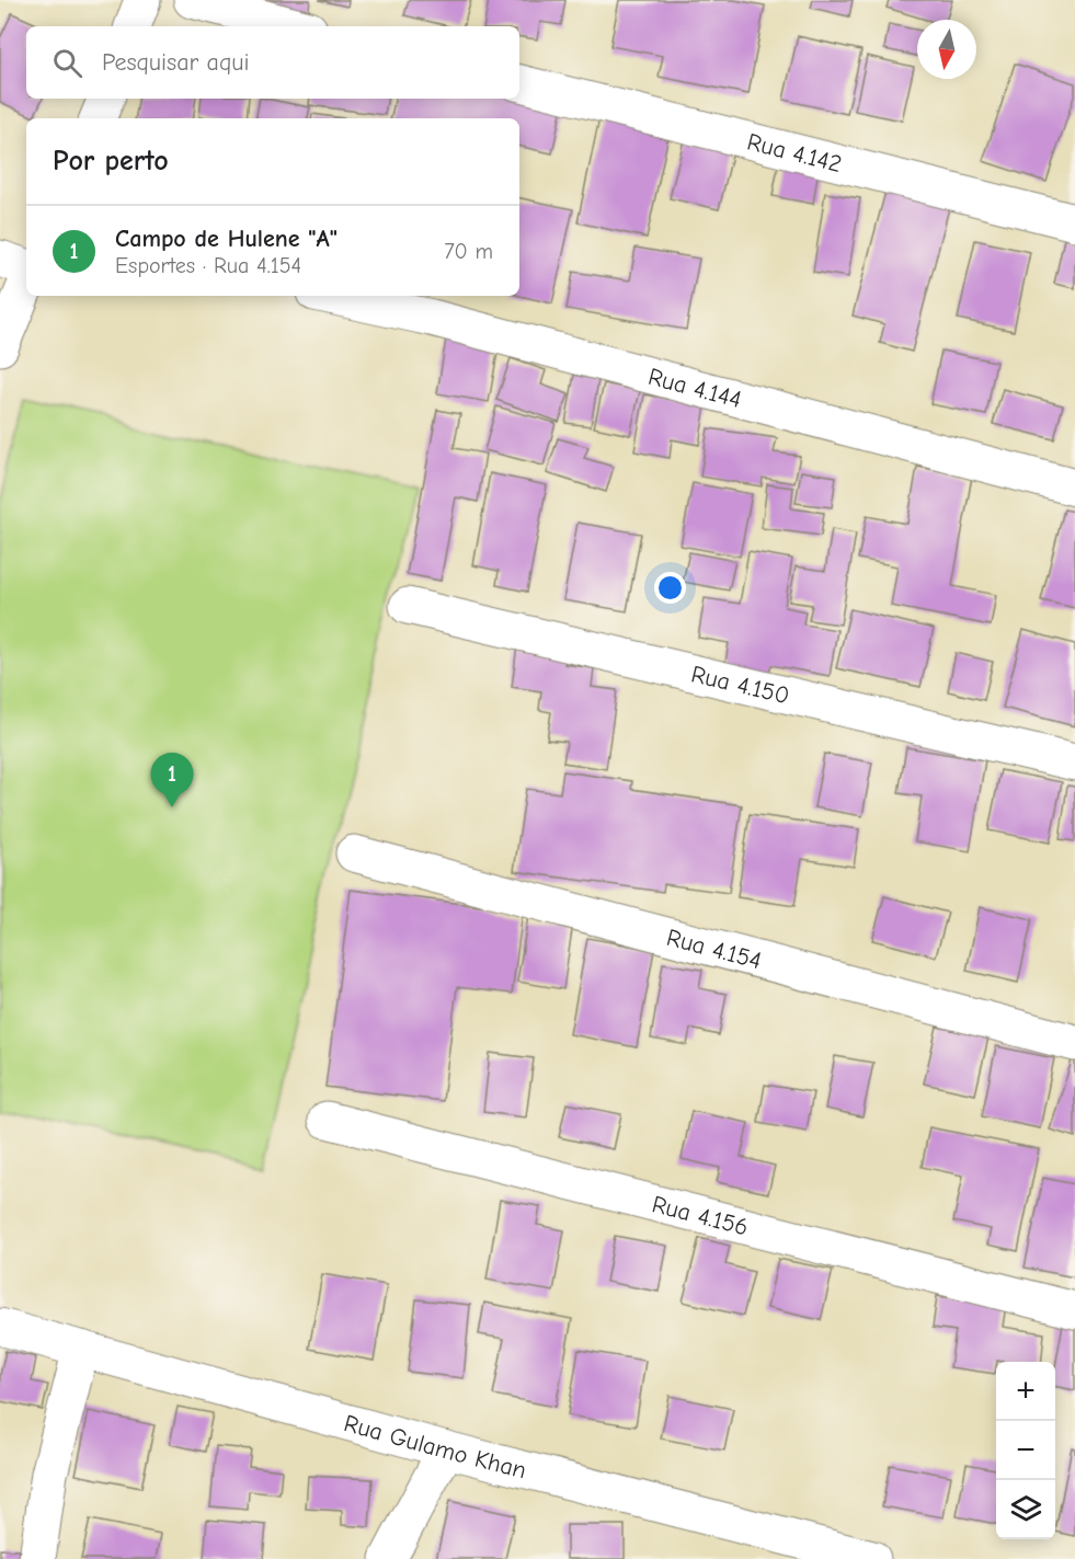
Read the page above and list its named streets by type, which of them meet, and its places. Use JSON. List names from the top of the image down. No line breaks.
{"streets":{"street":["Rua 4.142","Rua 4.144","Rua 4.150","Rua 4.154","Rua 4.156","Rua Gulamo Khan"]},"north":"bottom","page":{"search":"Pesquisar aqui","heading":"Por perto","list":[{"mark":"1","name":"Campo de Hulene \"A\"","note":"Esportes · Rua 4.154","value":"70 m"}],"pins":"1","map_buttons":["+","−"]}}
